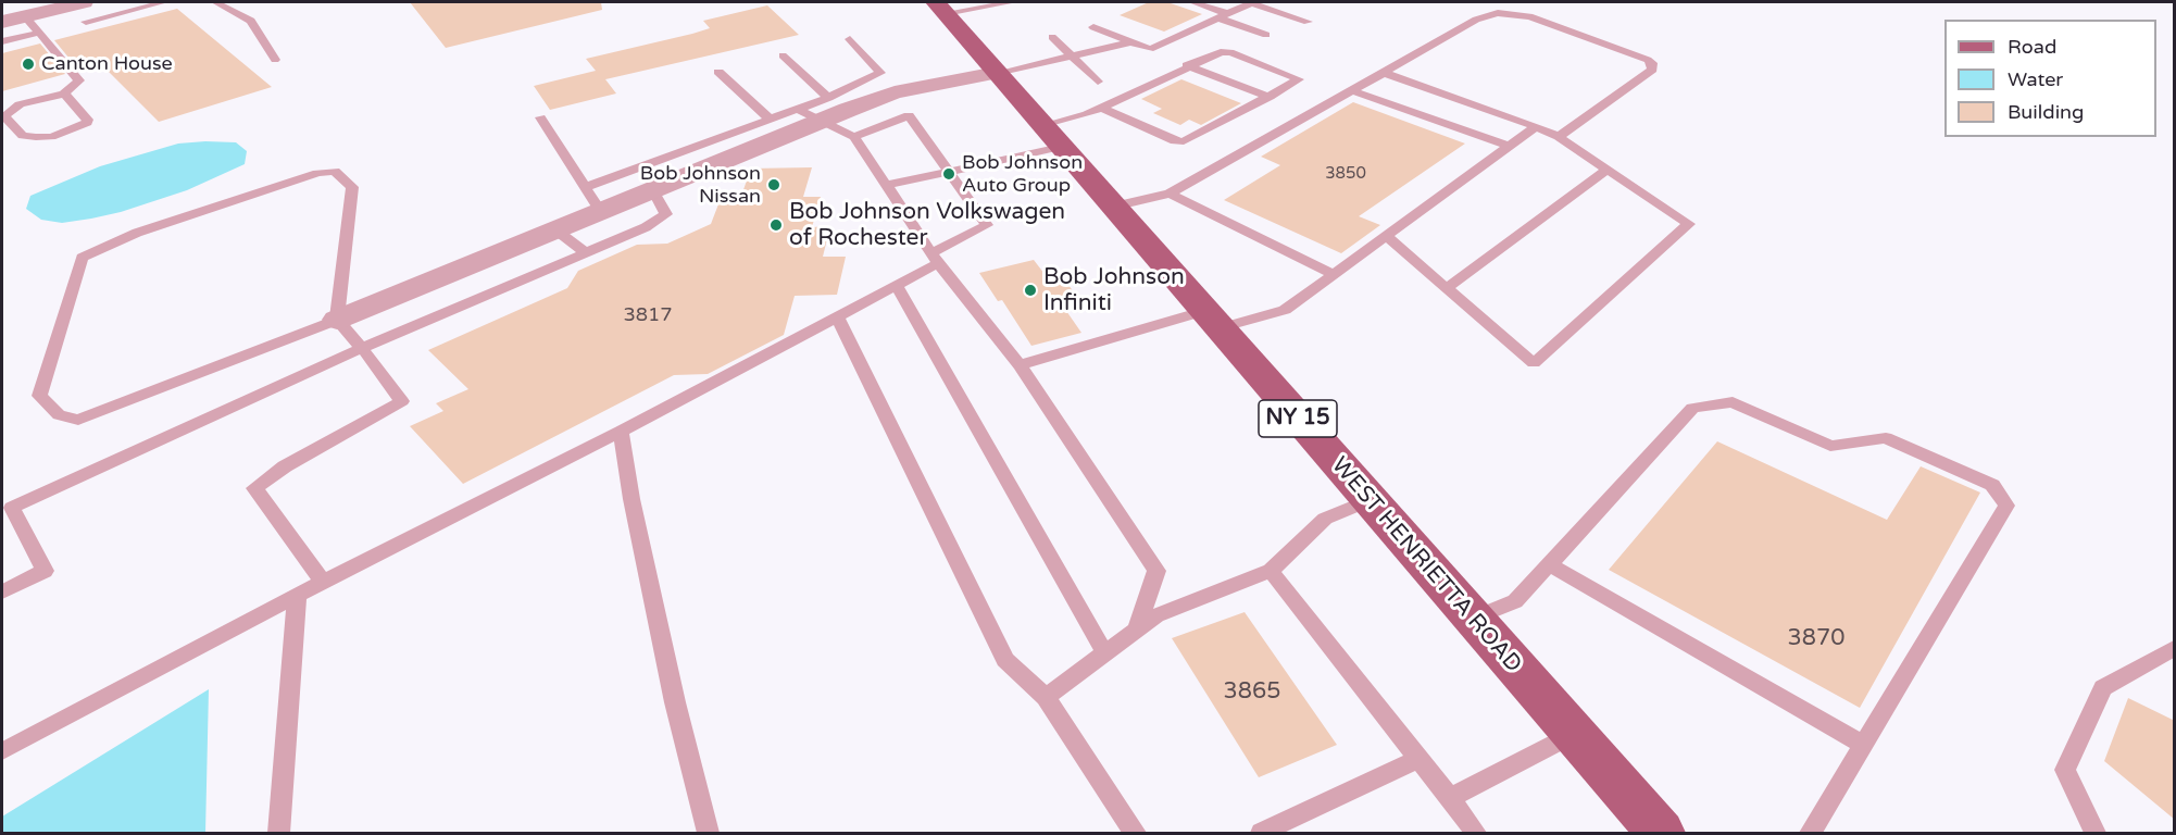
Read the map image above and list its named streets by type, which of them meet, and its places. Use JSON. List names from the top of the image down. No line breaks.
{"streets":{"main road":["NY 15","WEST HENRIETTA ROAD"]},"places":["Canton House","Bob Johnson Auto Group","Bob Johnson Nissan","Bob Johnson Volkswagen of Rochester","Bob Johnson Infiniti"],"house_numbers":["3850","3817","3870","3865"],"legend":["Road","Water","Building"]}
